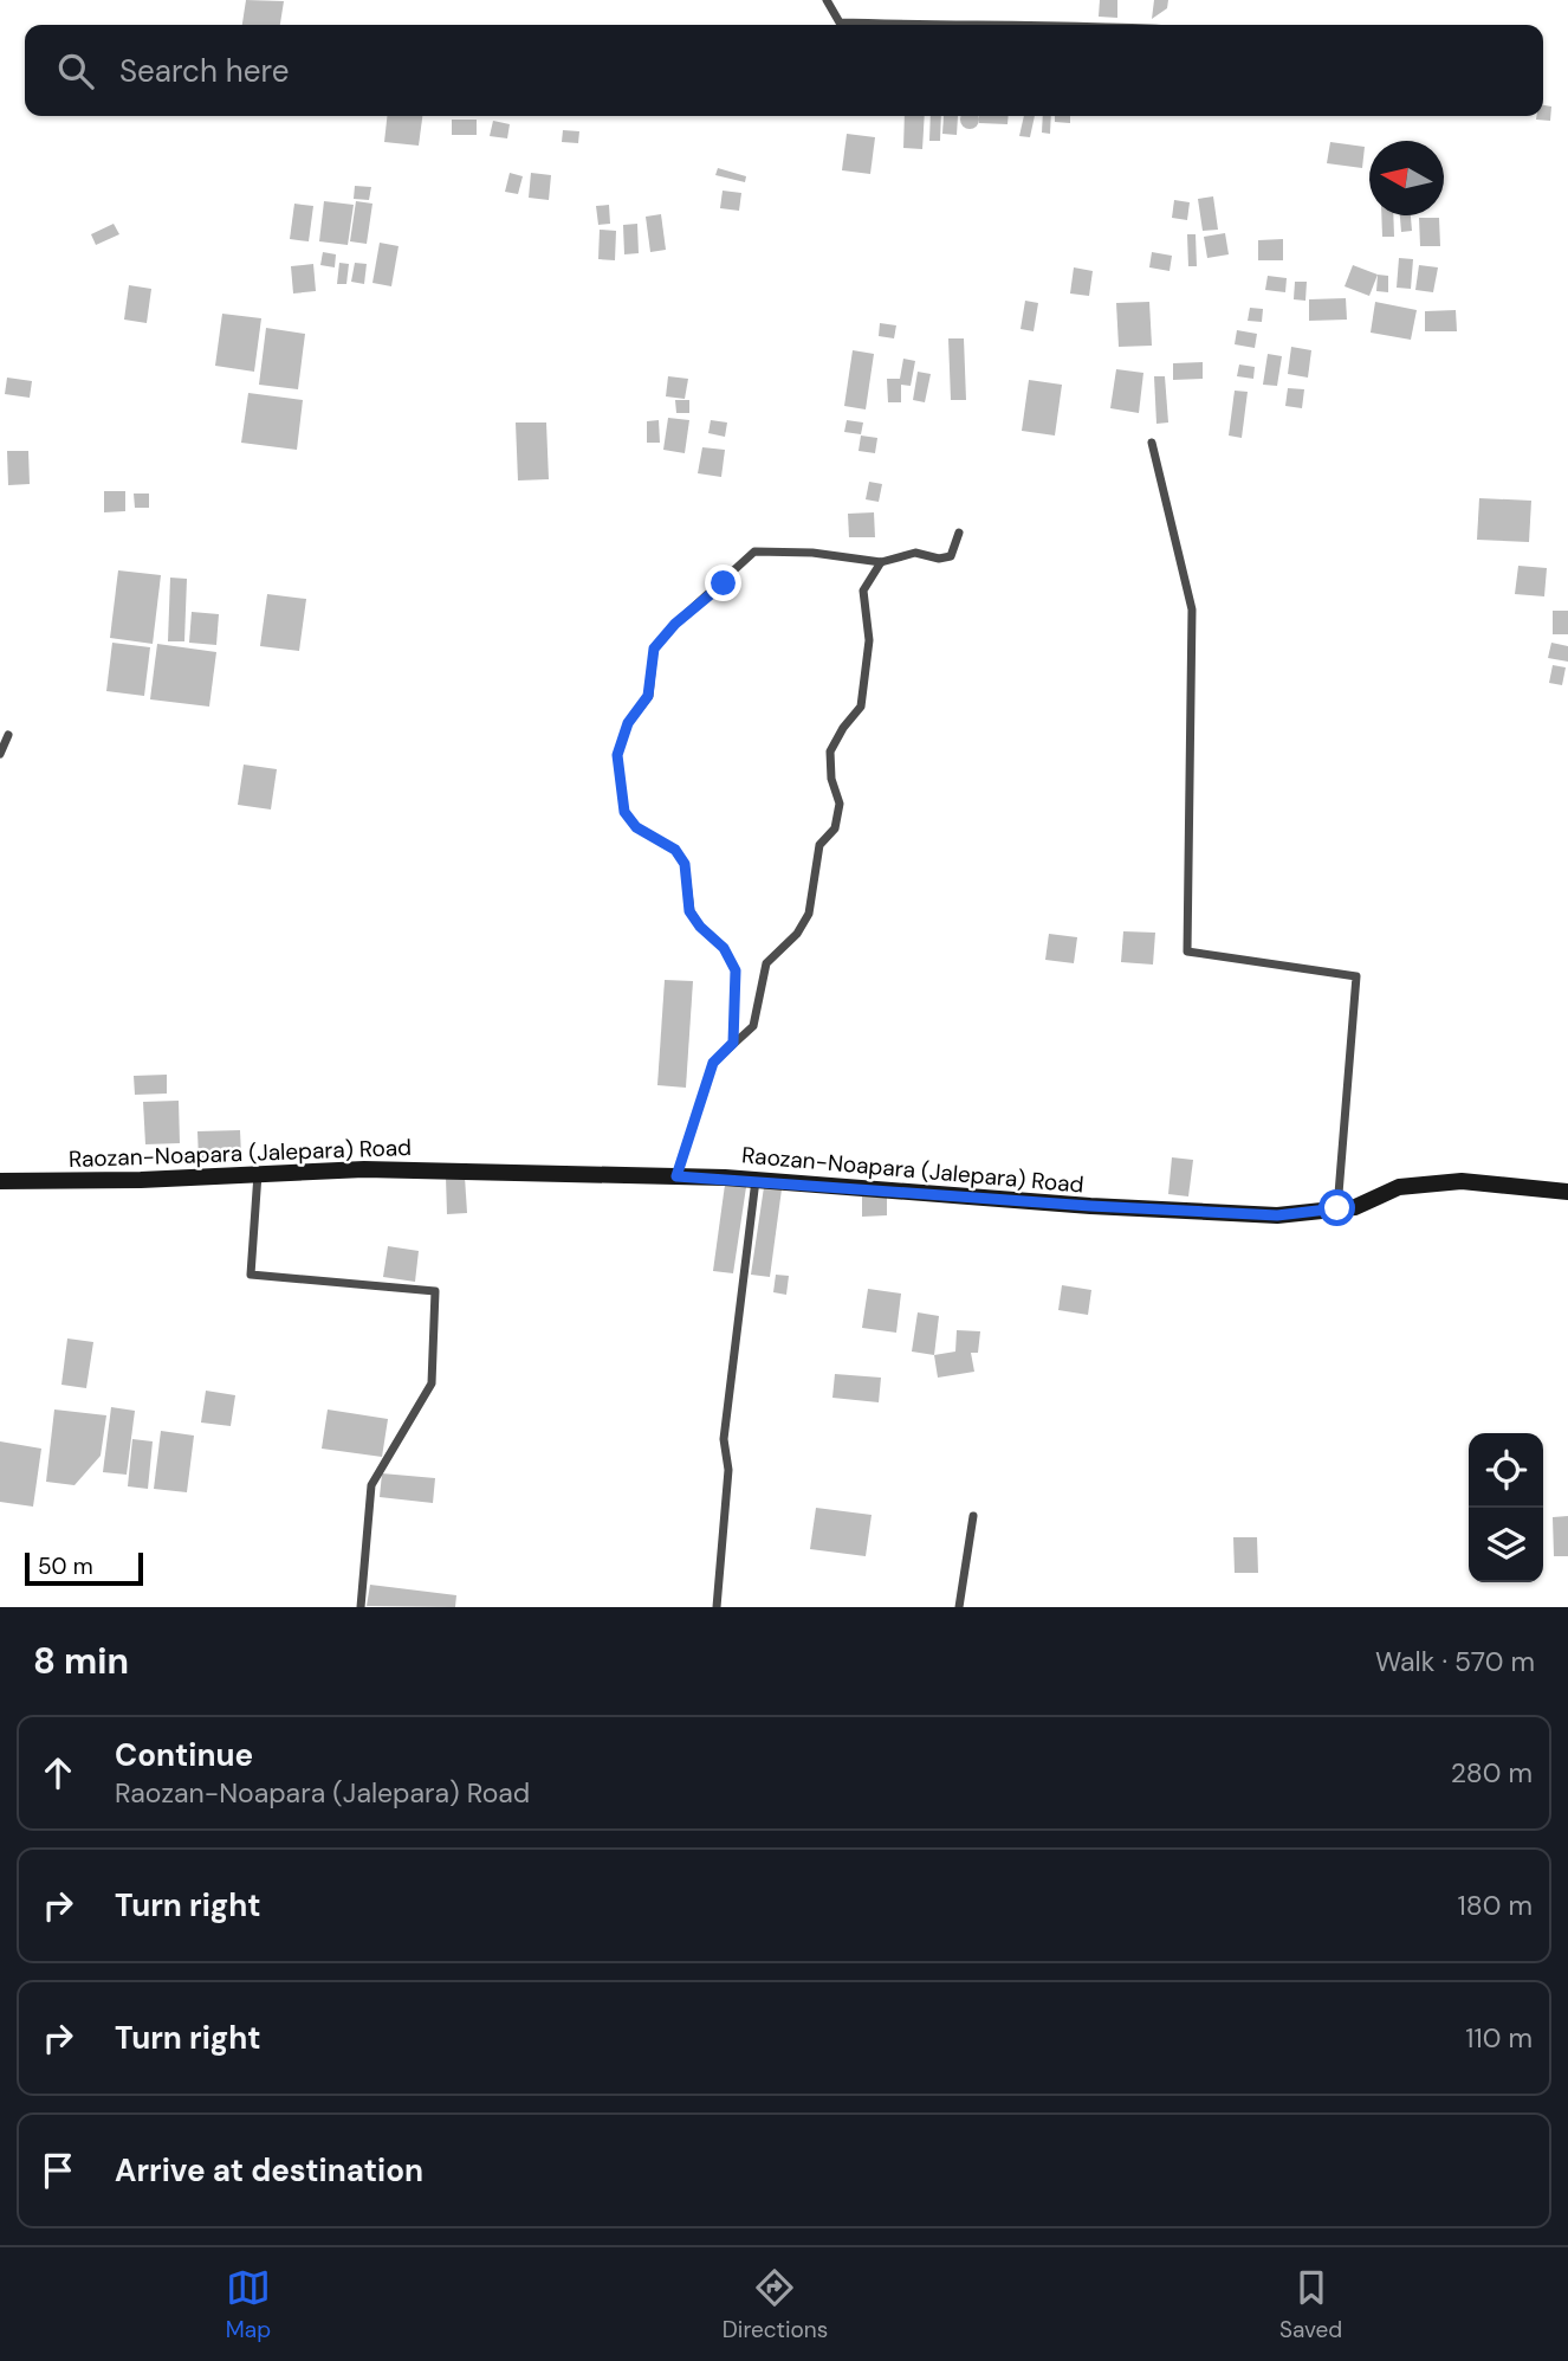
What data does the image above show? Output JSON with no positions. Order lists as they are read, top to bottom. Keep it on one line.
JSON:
{"streets":{"main road":["Raozan-Noapara (Jalepara) Road"]},"scale_bar":"50 m","north":"left","page":{"search":"Search here","scale":"50 m","heading":["8 min","Walk · 570 m"],"list":[["Continue","Raozan-Noapara (Jalepara) Road","280 m"],["Turn right","180 m"],["Turn right","110 m"],"Arrive at destination"],"nav":["Map","Directions","Saved"]}}
